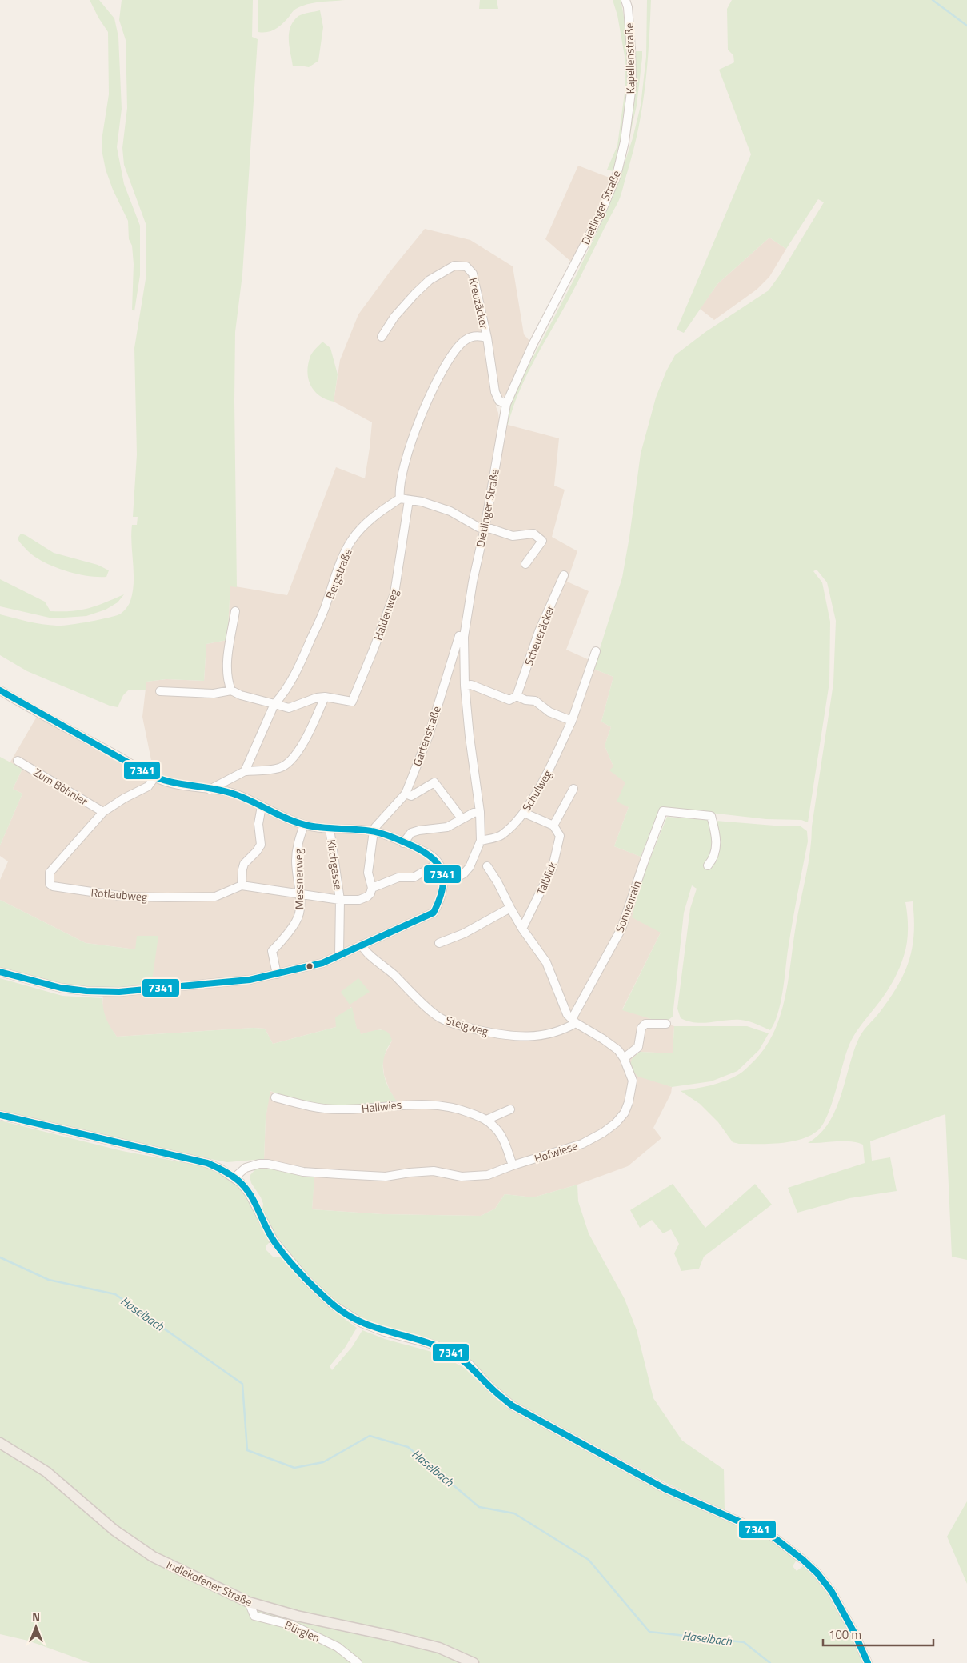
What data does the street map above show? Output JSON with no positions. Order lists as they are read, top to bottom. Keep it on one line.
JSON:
{"streets":{"main road":["Indlekofener Straße"],"street":["Kapellenstraße","Dietlinger Straße","Kreuzäcker","Bergstraße","Haldenweg","Scheueräcker","Gartenstraße","Zum Böhnler","Schulweg","Kirchgasse","Talblick","Messnerweg","Rotlaubweg","Sonnenrain","Steigweg","Hallwies","Hofwiese","Bürglen"]},"crossings":[["Kapellenstraße","Dietlinger Straße"],["Dietlinger Straße","Kreuzäcker"],["Dietlinger Straße","Gartenstraße"],["Dietlinger Straße","Schulweg"],["Zum Böhnler","Rotlaubweg"],["Talblick","Hofwiese"],["Sonnenrain","Steigweg"],["Sonnenrain","Hofwiese"],["Steigweg","Hofwiese"],["Hallwies","Hofwiese"],["Indlekofener Straße","Bürglen"]],"water":["Haselbach"],"lines":["transit line 7341"],"scale_bar":"100 m","north":"top"}
